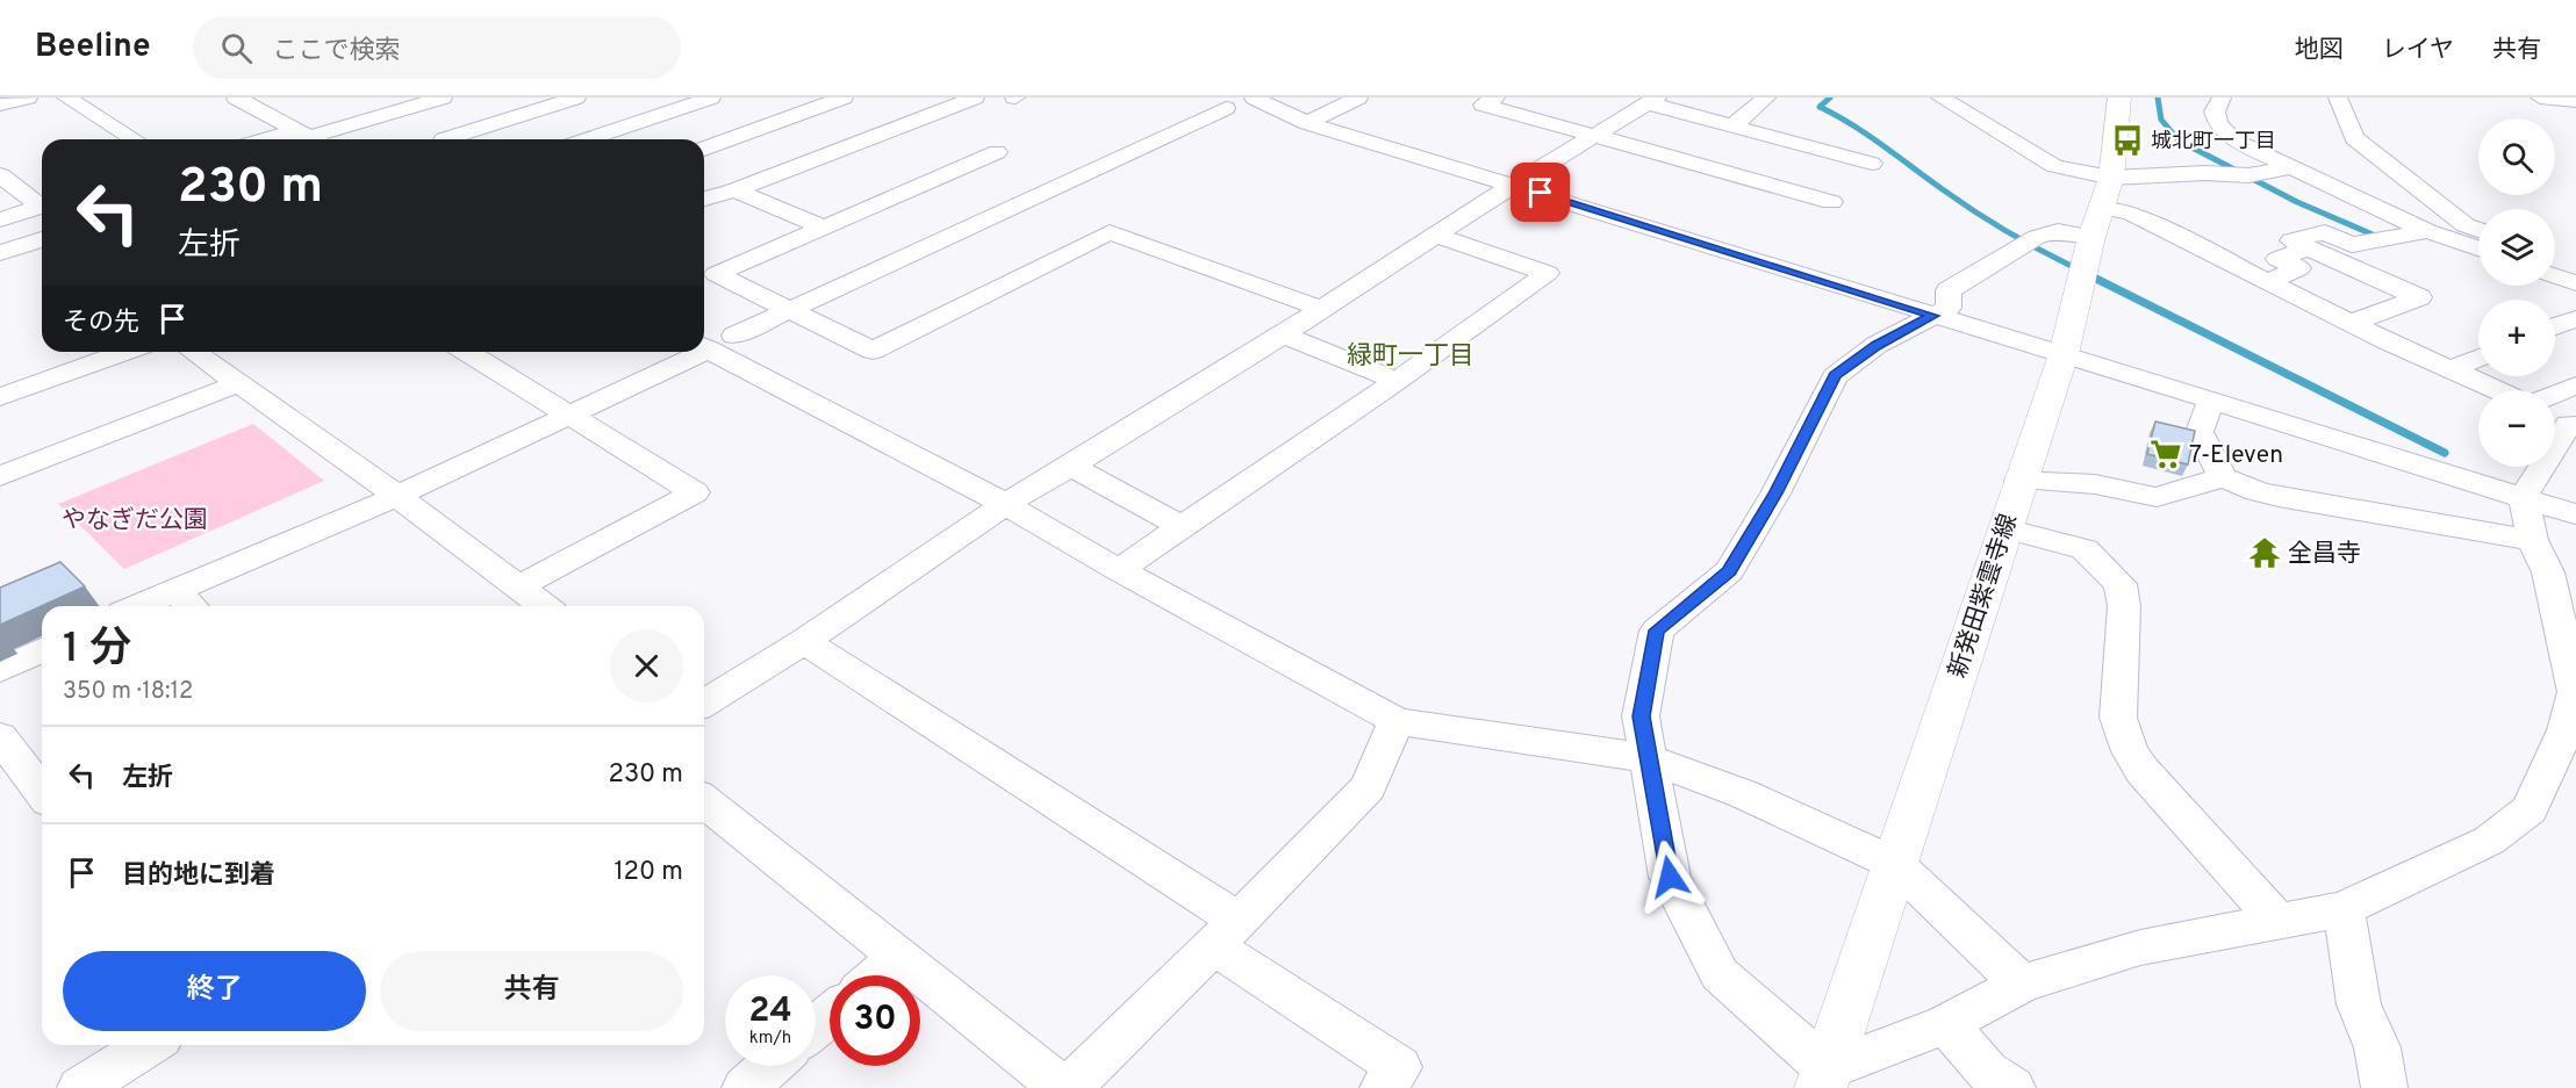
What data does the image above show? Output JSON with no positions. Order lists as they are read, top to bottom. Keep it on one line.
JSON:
{"streets":{"main road":["新発田紫雲寺線"]},"districts":["緑町一丁目"],"parks":["やなぎだ公園"],"places":{"bus stop":["城北町一丁目"],"supermarket":["7-Eleven"],"temple":["全昌寺"]},"page":{"header":"Beeline","search":"ここで検索","nav":["地図","レイヤ","共有"],"map_buttons":["+","−"],"turn":["230 m","左折"],"then":"その先","heading":["1 分","350 m · 18:12"],"list":[{"name":"左折","value":"230 m"},{"name":"目的地に到着","value":"120 m"}],"buttons":["終了","共有"],"speed":"24 km/h","limit":"30"}}
